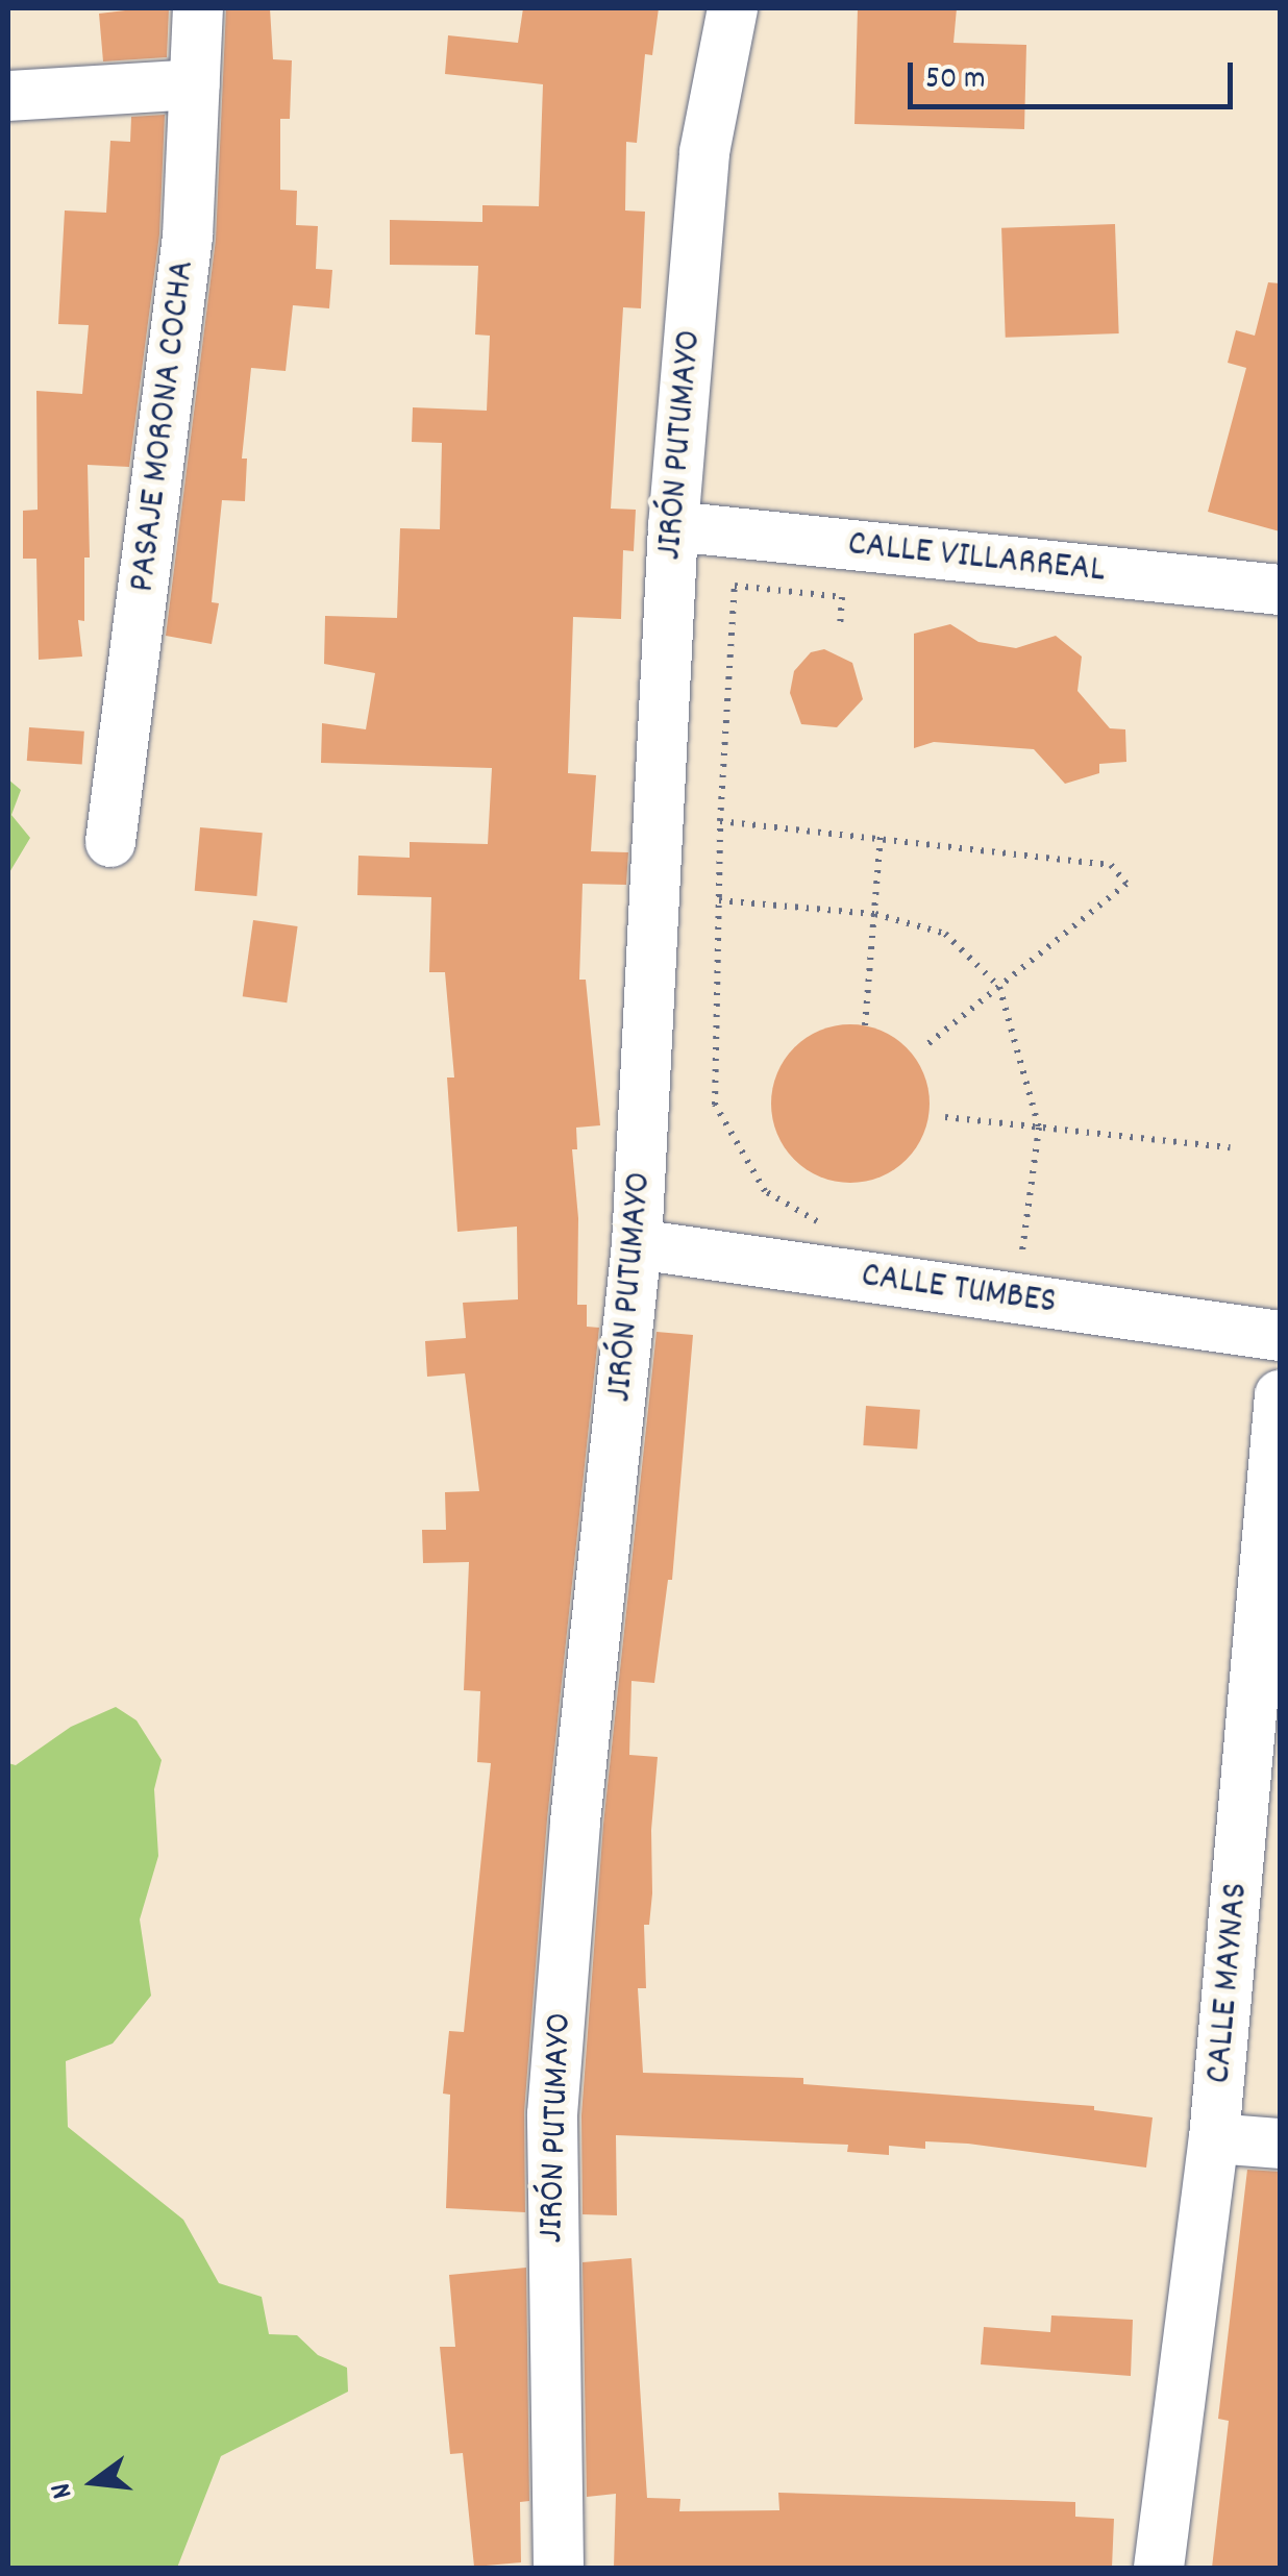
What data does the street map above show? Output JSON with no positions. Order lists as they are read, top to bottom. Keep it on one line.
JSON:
{"streets":{"street":["PASAJE MORONA COCHA","JIRÓN PUTUMAYO","CALLE VILLARREAL","CALLE TUMBES","CALLE MAYNAS"]},"crossings":[["JIRÓN PUTUMAYO","CALLE VILLARREAL"],["JIRÓN PUTUMAYO","CALLE TUMBES"]],"scale_bar":"50 m","north":"left"}
